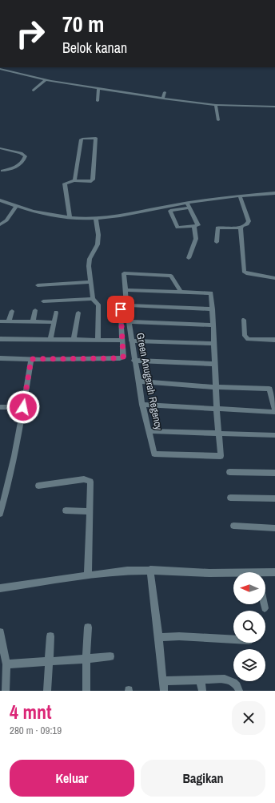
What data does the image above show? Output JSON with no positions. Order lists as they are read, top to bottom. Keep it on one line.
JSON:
{"streets":{"street":["Green Anugerah Regency"]},"north":"left","page":{"turn":["70 m","Belok kanan"],"heading":["4 mnt","280 m · 09:19"],"buttons":["Keluar","Bagikan"]}}
